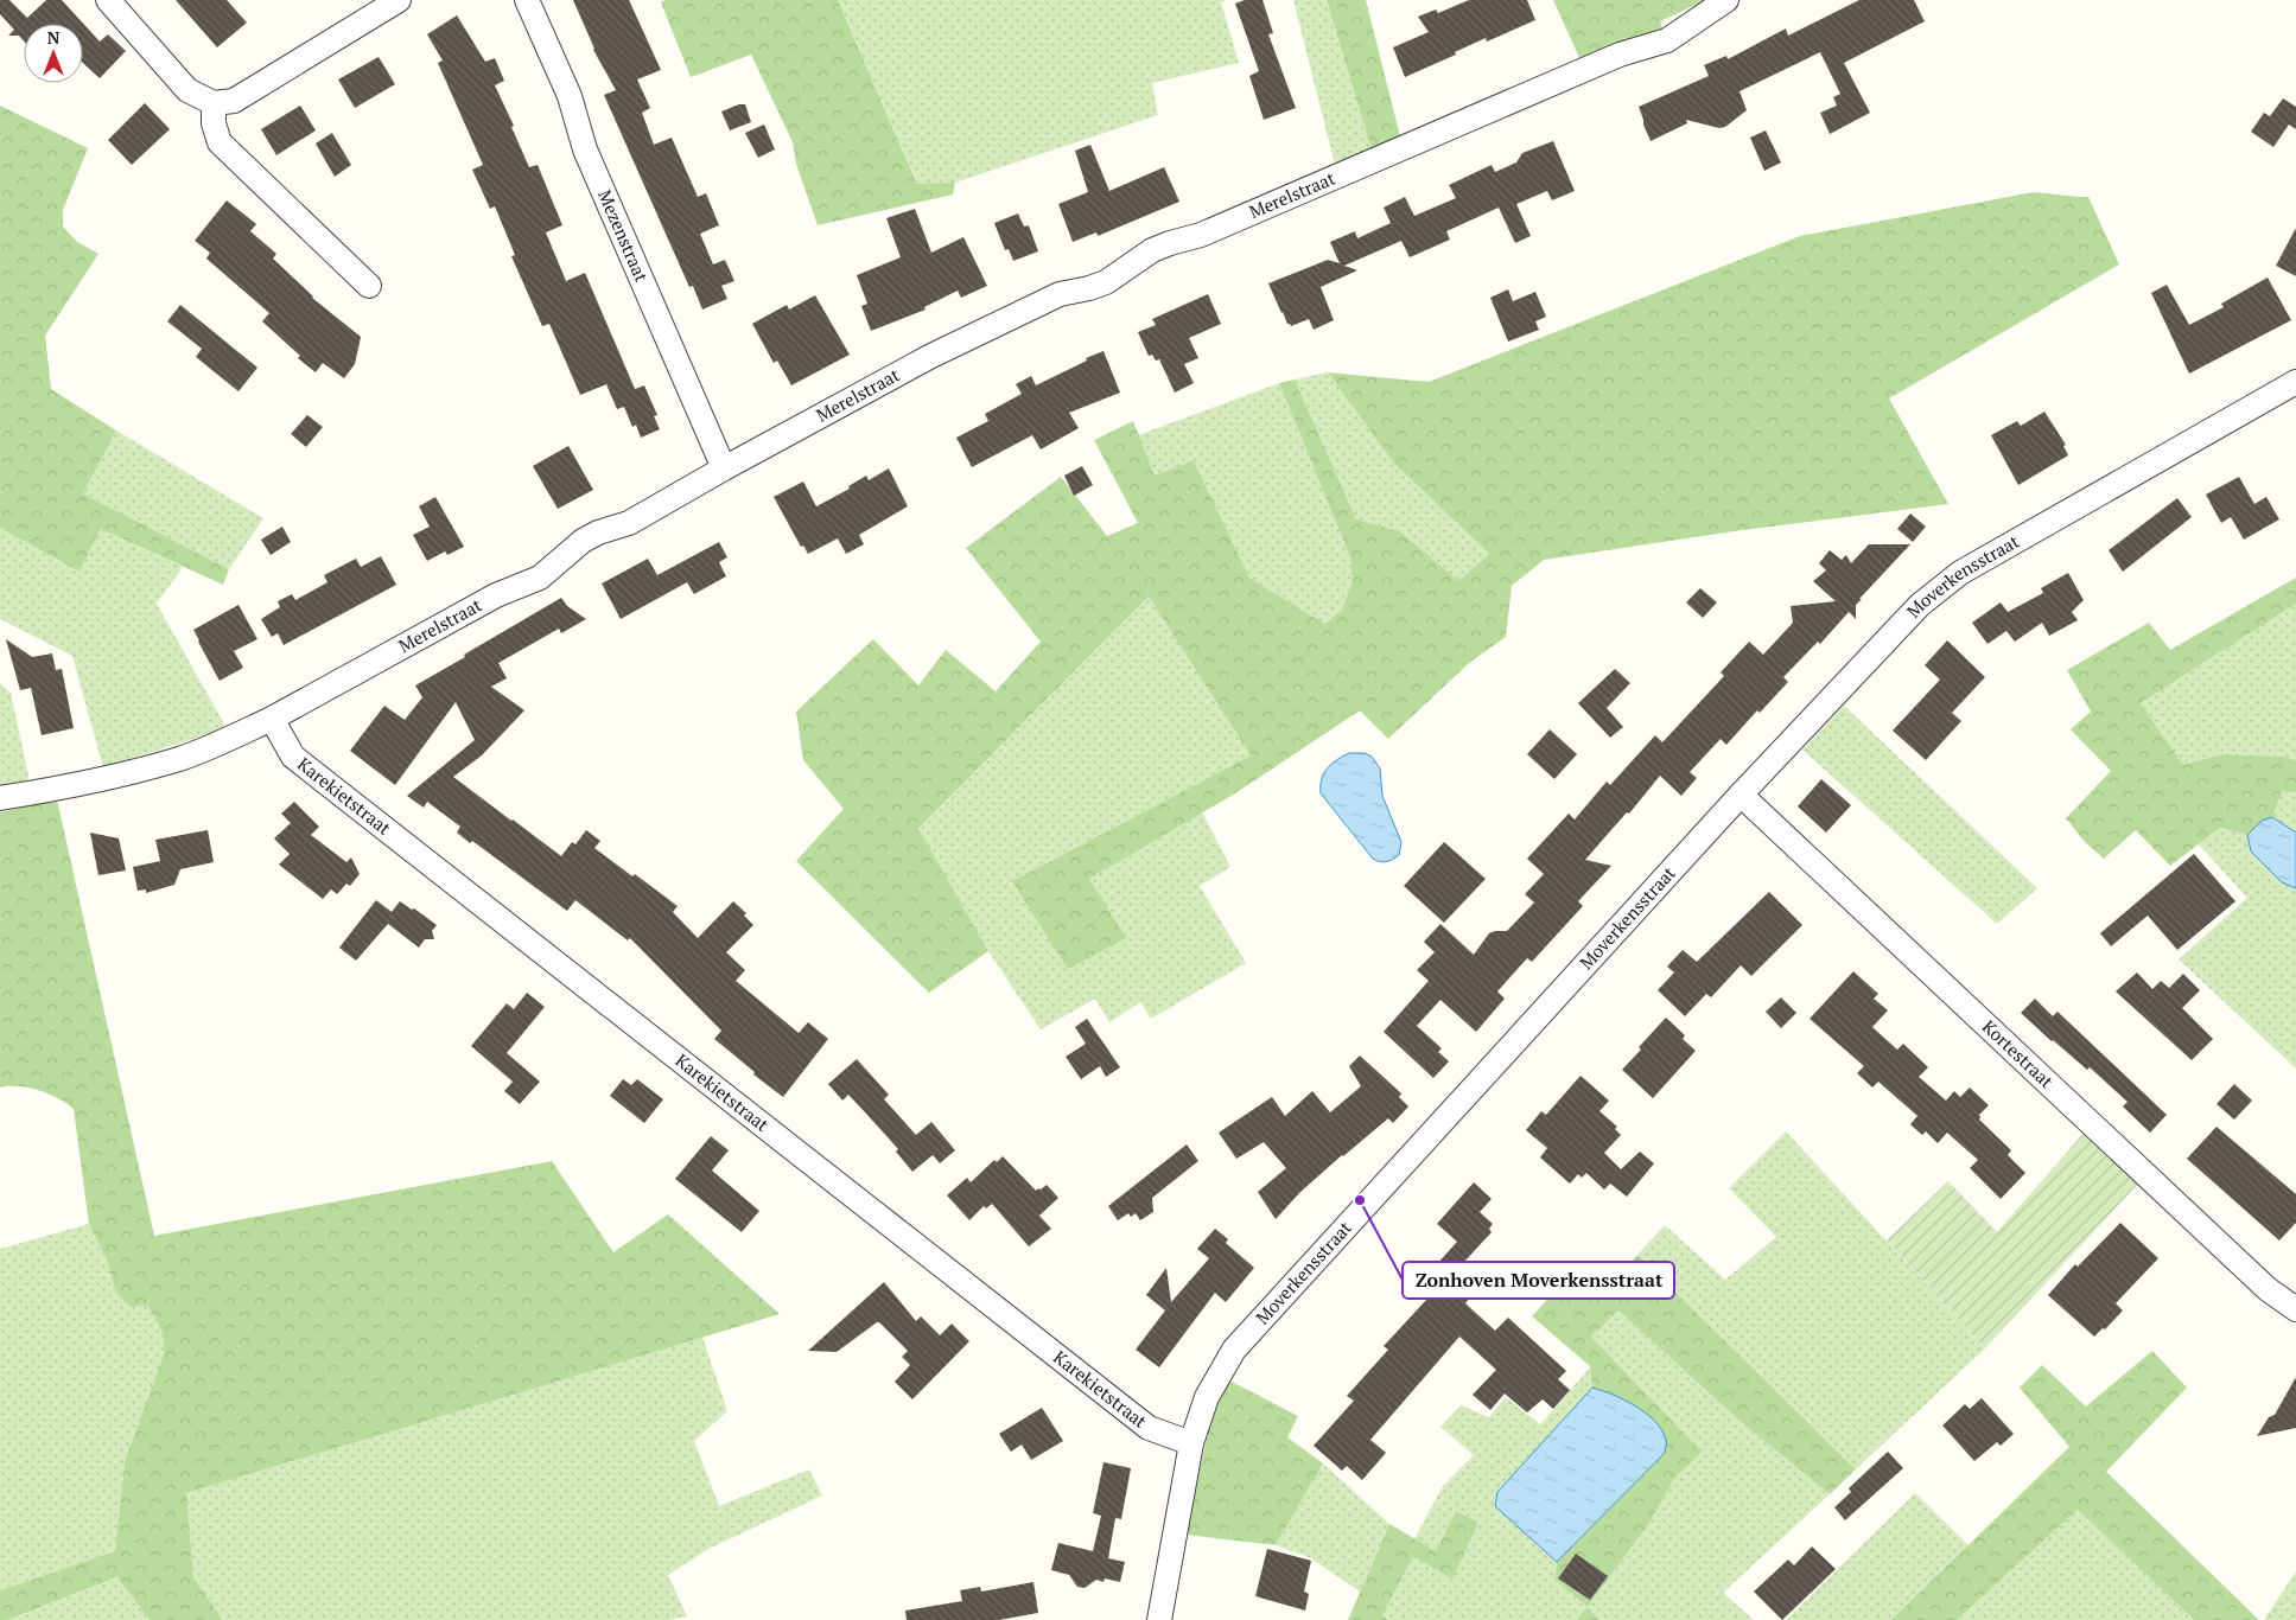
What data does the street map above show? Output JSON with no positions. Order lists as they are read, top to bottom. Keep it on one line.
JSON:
{"streets":{"street":["Merelstraat","Mezenstraat","Moverkensstraat","Karekietstraat","Kortestraat"]},"crossings":[["Merelstraat","Mezenstraat"],["Merelstraat","Karekietstraat"],["Moverkensstraat","Karekietstraat"],["Moverkensstraat","Kortestraat"]],"places":["Zonhoven Moverkensstraat"],"north":"top"}
